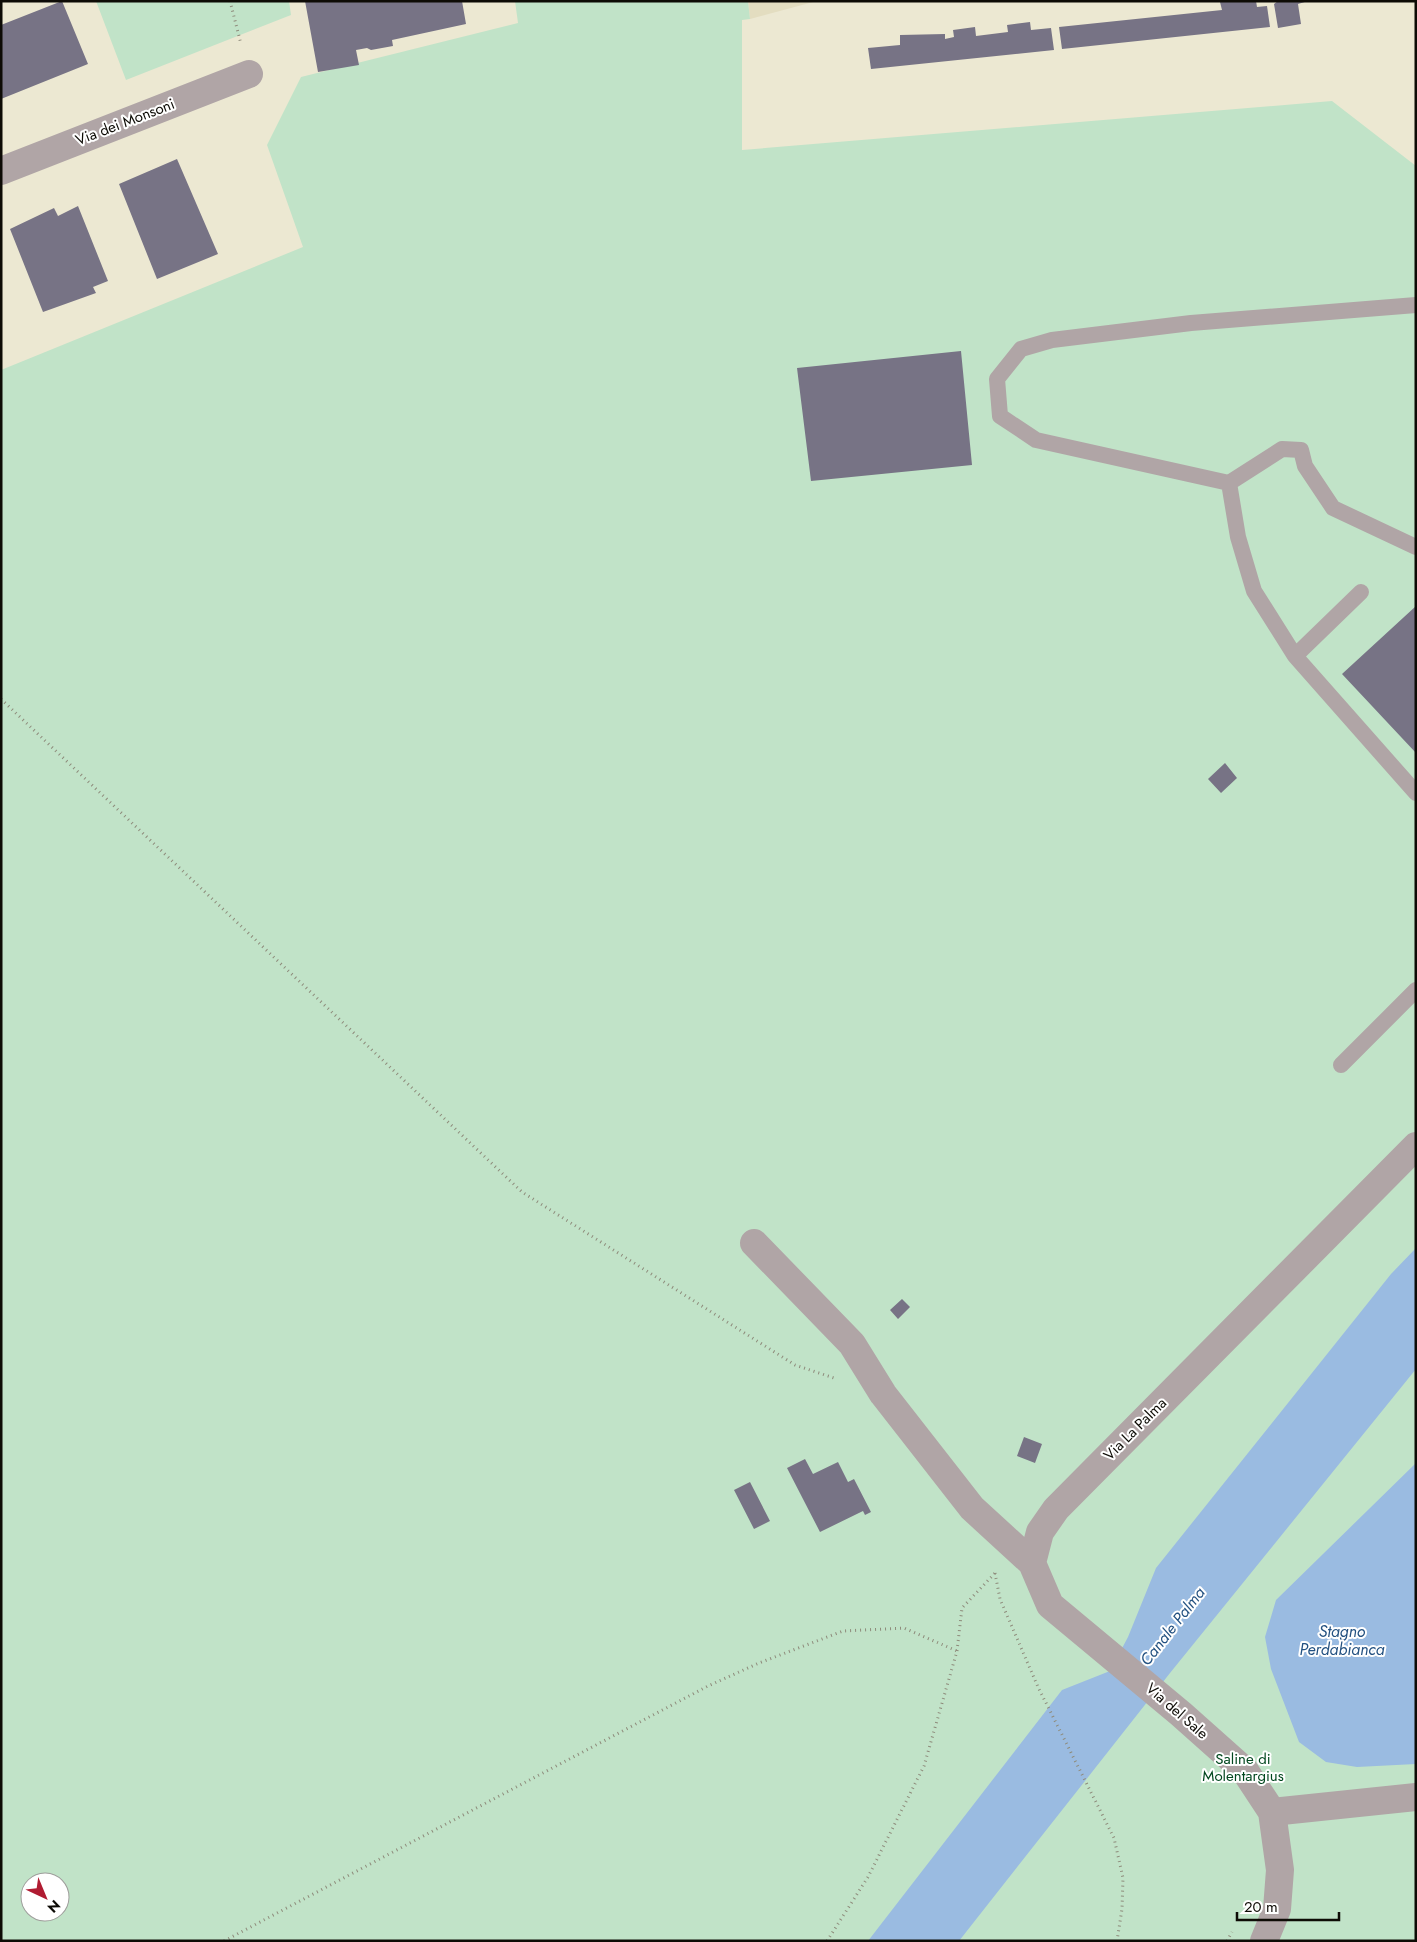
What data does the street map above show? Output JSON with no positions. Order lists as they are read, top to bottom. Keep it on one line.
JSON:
{"streets":{"street":["Via dei Monsoni","Via La Palma","Via del Sale"]},"crossings":[["Via La Palma","Via del Sale"]],"water":["Canale Palma","Stagno Perdabianca"],"parks":["Saline di Molentargius"],"scale_bar":"20 m","north":"bottom right"}
